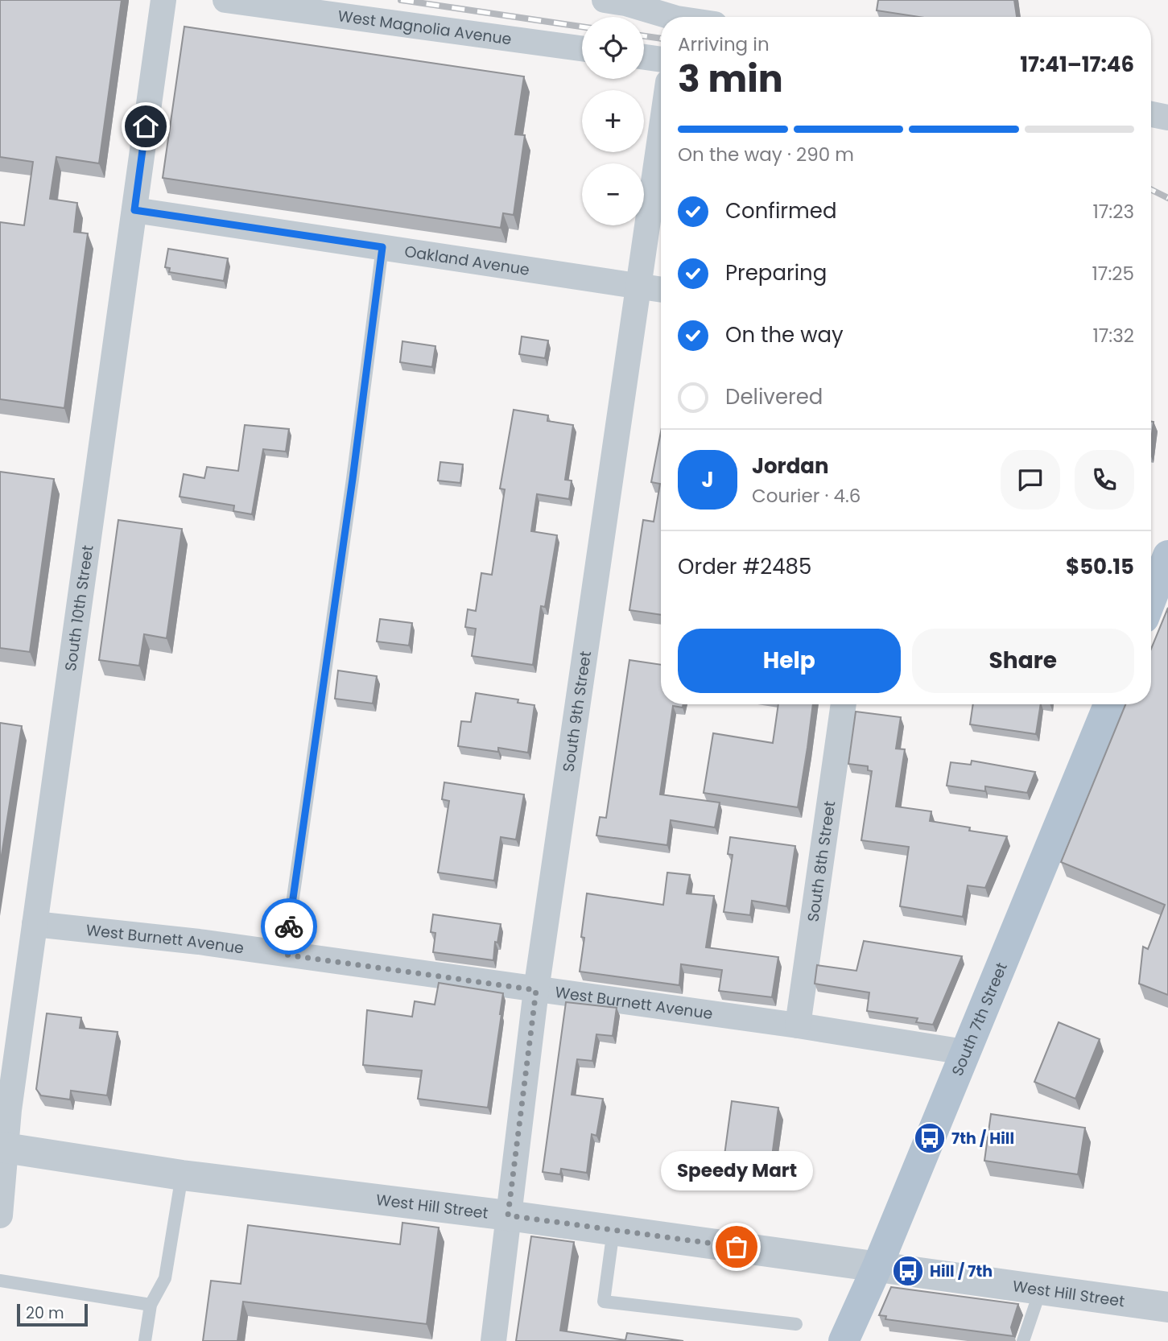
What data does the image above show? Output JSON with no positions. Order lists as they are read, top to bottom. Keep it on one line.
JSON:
{"streets":{"main road":["South 7th Street"],"street":["West Magnolia Avenue","Oakland Avenue","South 10th Street","South 9th Street","South 8th Street","West Burnett Avenue","West Hill Street"]},"crossings":[["Oakland Avenue","South 10th Street"],["Oakland Avenue","South 9th Street"],["South 10th Street","West Burnett Avenue"],["South 10th Street","West Hill Street"],["South 9th Street","West Burnett Avenue"],["South 9th Street","West Hill Street"],["South 8th Street","West Burnett Avenue"],["West Burnett Avenue","South 7th Street"],["South 7th Street","West Hill Street"]],"places":{"bus stop":["7th / Hill","Hill / 7th"],"other":["Speedy Mart"]},"scale_bar":"20 m","page":{"map_buttons":["+","−"],"heading":["3 min","Arriving in","17:41–17:46"],"panel":["Jordan","Courier · 4.6","Order #2485","$50.15"],"bar":"On the way · 290 m","list":[["Confirmed","17:23"],["Preparing","17:25"],["On the way","17:32"],"Delivered"],"round":"J","buttons":["Help","Share"],"bubble":"Speedy Mart","scale":"20 m"}}
